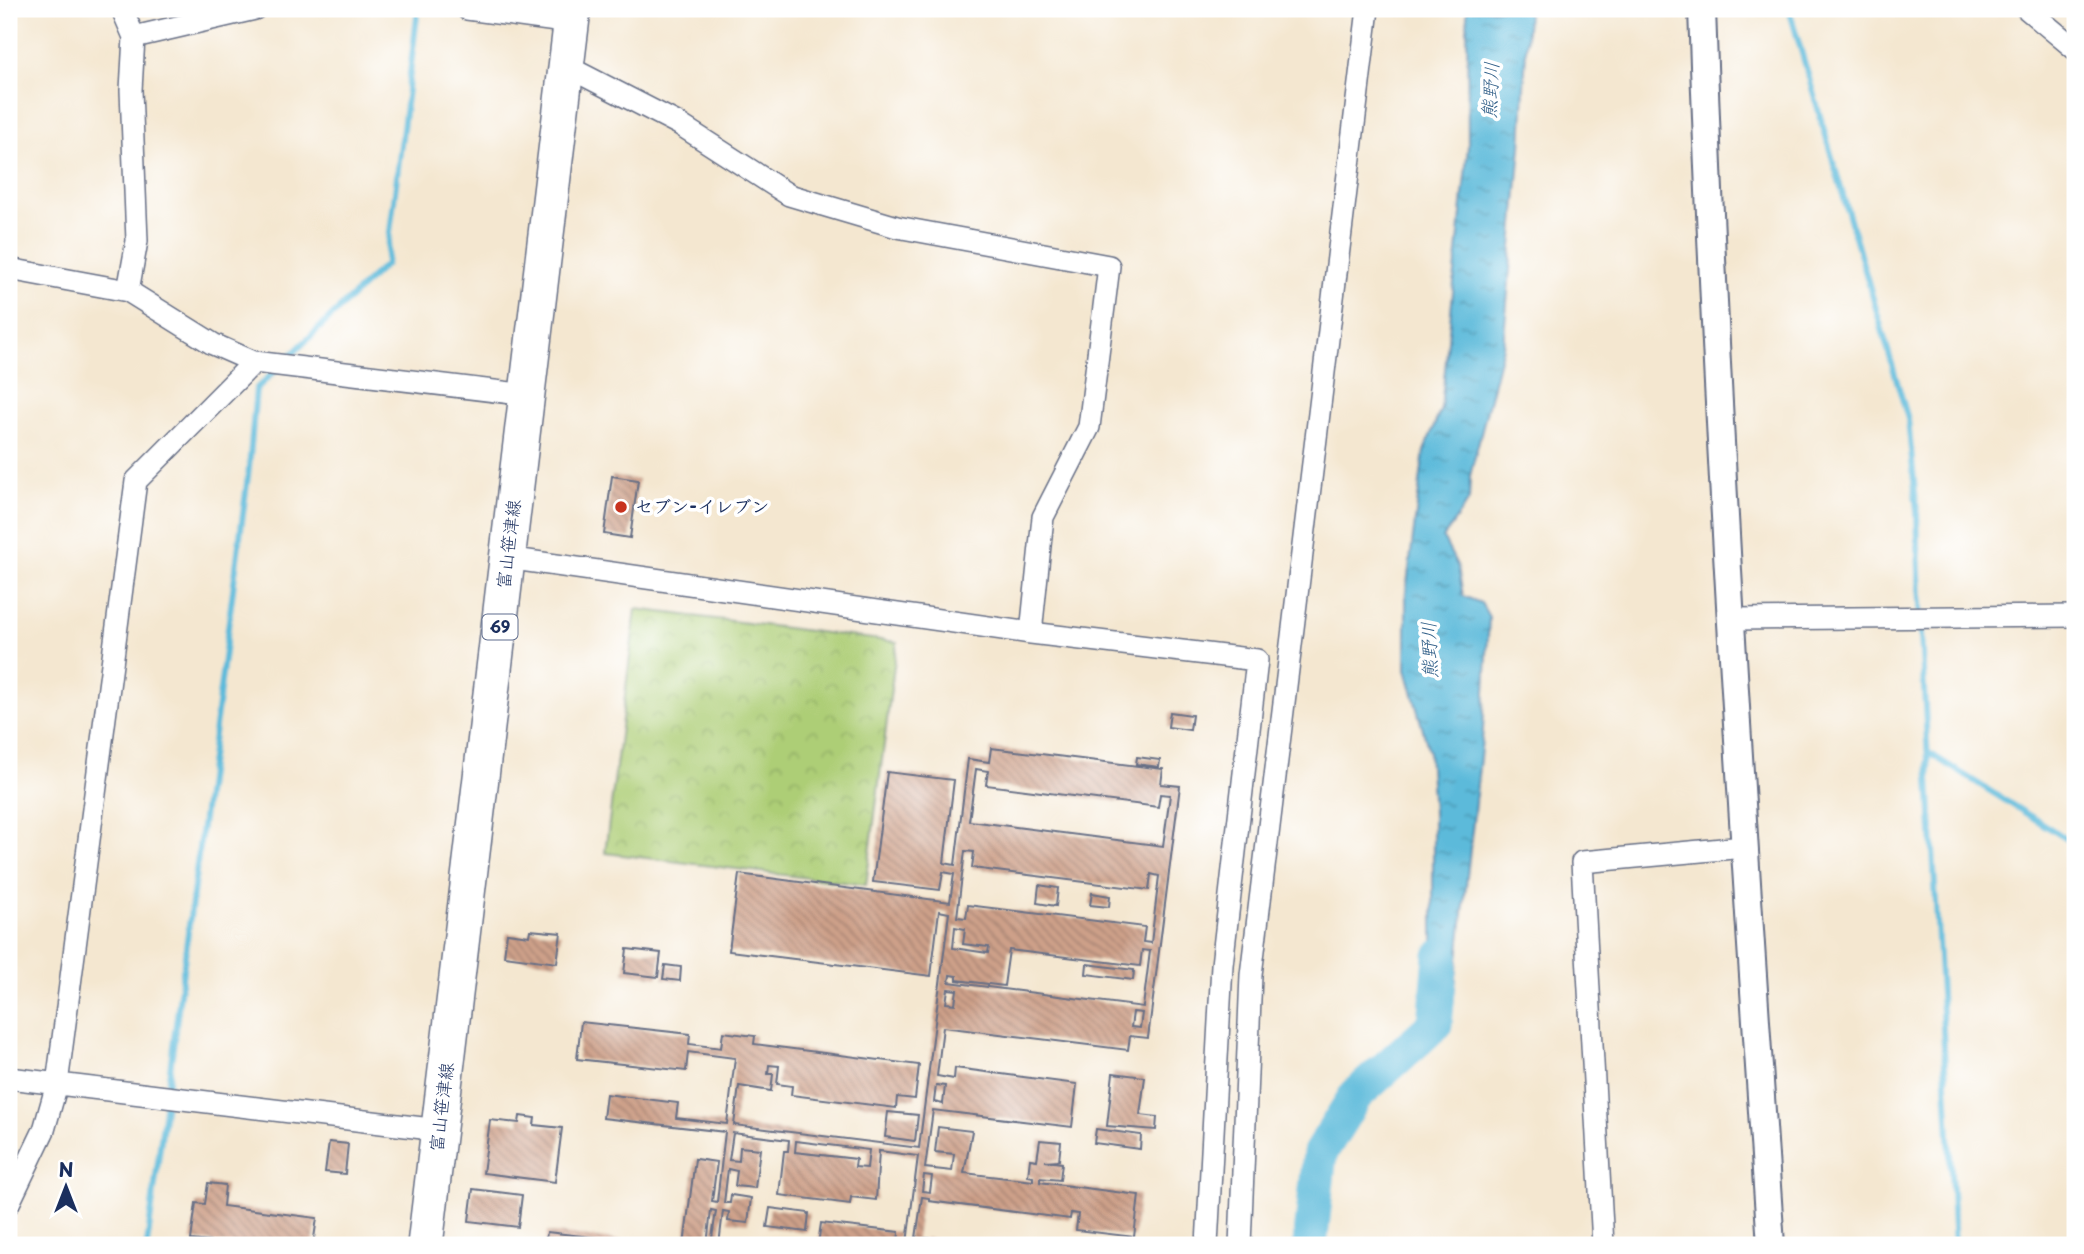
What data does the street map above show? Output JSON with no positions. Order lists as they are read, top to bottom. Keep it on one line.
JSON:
{"streets":{"main road":["富山笹津線","69"]},"water":["熊野川"],"places":["セブン-イレブン"],"north":"top"}
